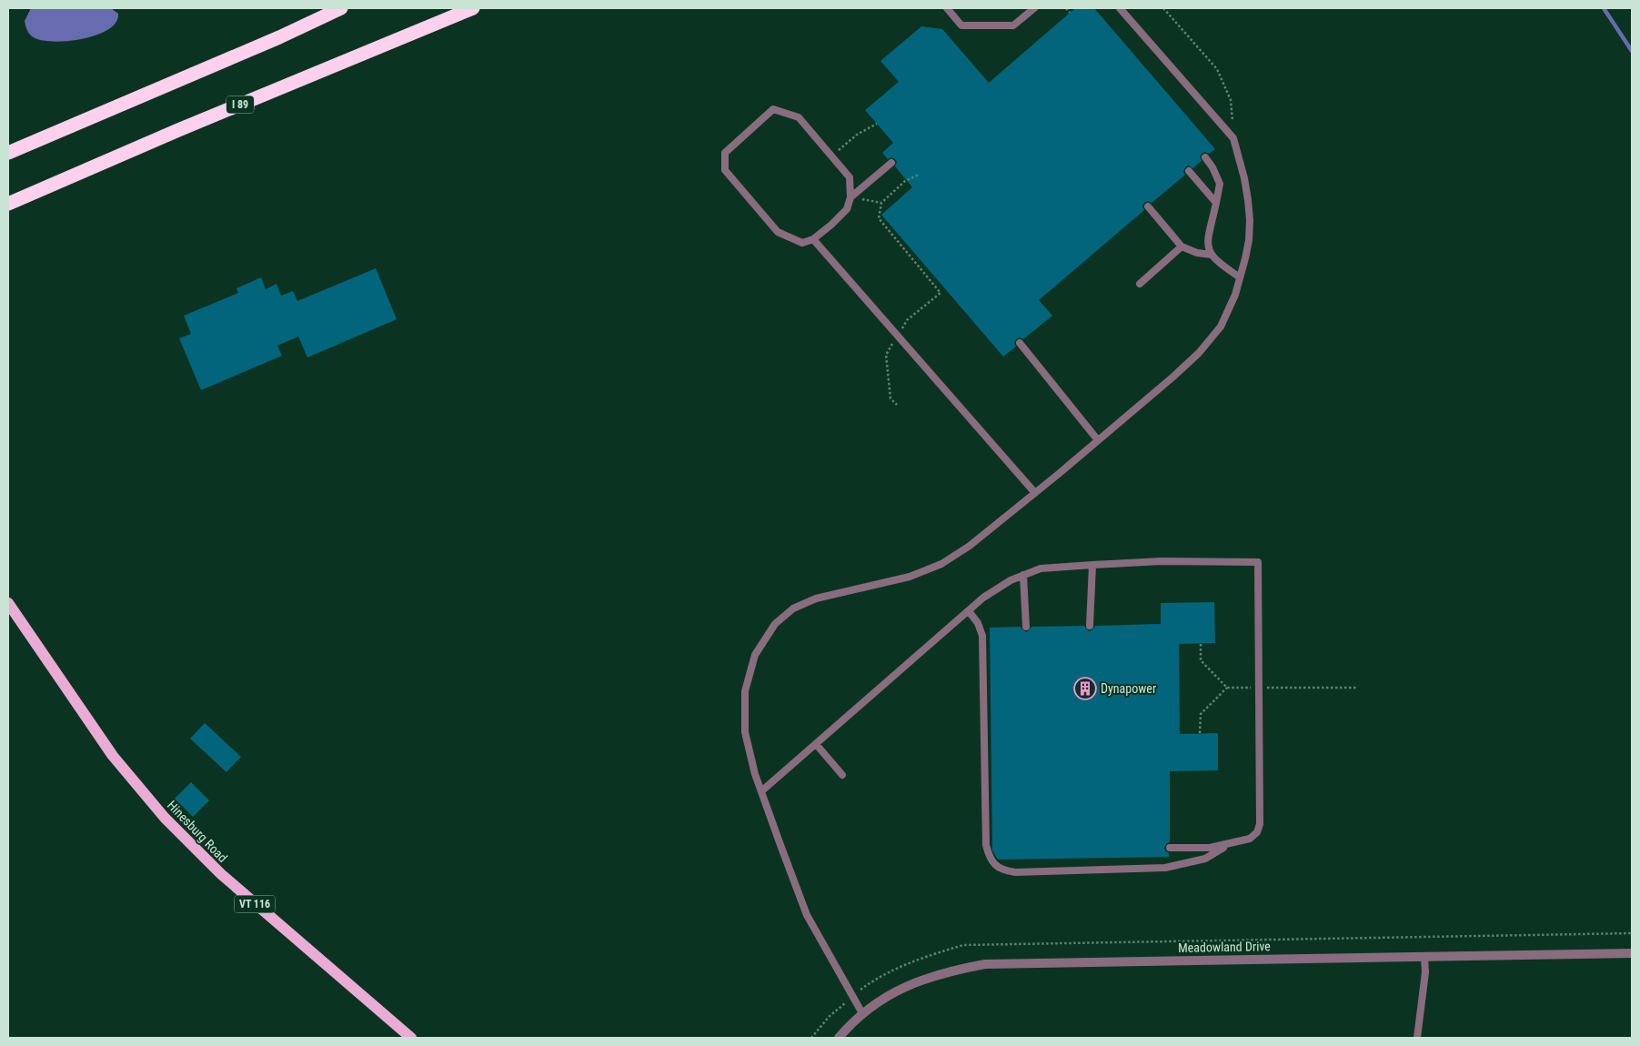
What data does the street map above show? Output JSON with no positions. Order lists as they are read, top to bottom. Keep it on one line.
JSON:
{"streets":{"highway":["I 89"],"main road":["Hinesburg Road","VT 116"],"street":["Meadowland Drive"]},"places":{"building":["Dynapower"]}}
